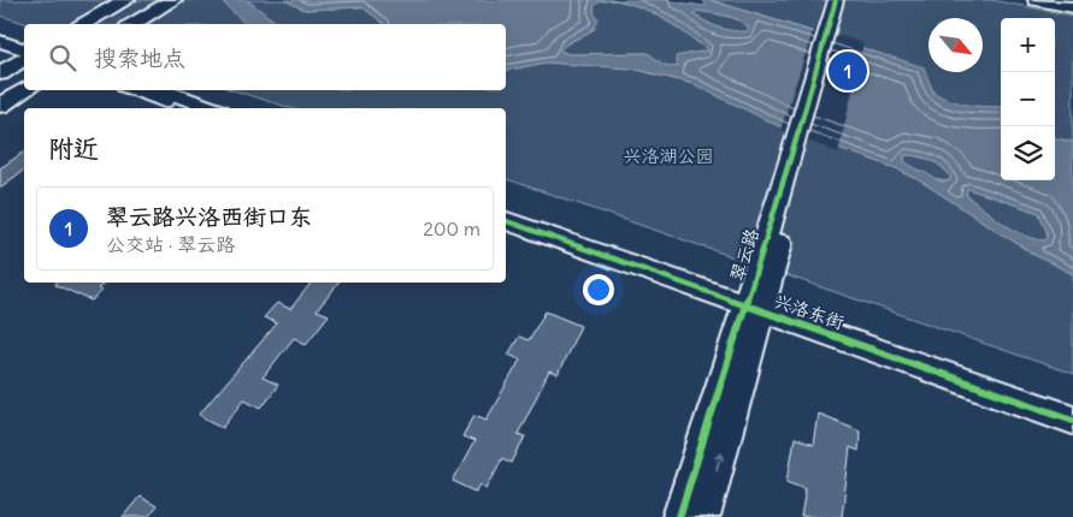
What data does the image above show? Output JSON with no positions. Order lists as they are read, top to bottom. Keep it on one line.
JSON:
{"streets":{"street":["翠云路","兴洛东街"]},"crossings":[["翠云路","兴洛东街"]],"parks":["兴洛湖公园"],"north":"bottom right","page":{"map_buttons":["+","−"],"search":"搜索地点","pins":"1","heading":"附近","list":[{"mark":"1","name":"翠云路兴洛西街口东","note":"公交站 · 翠云路","value":"200 m"}]}}
